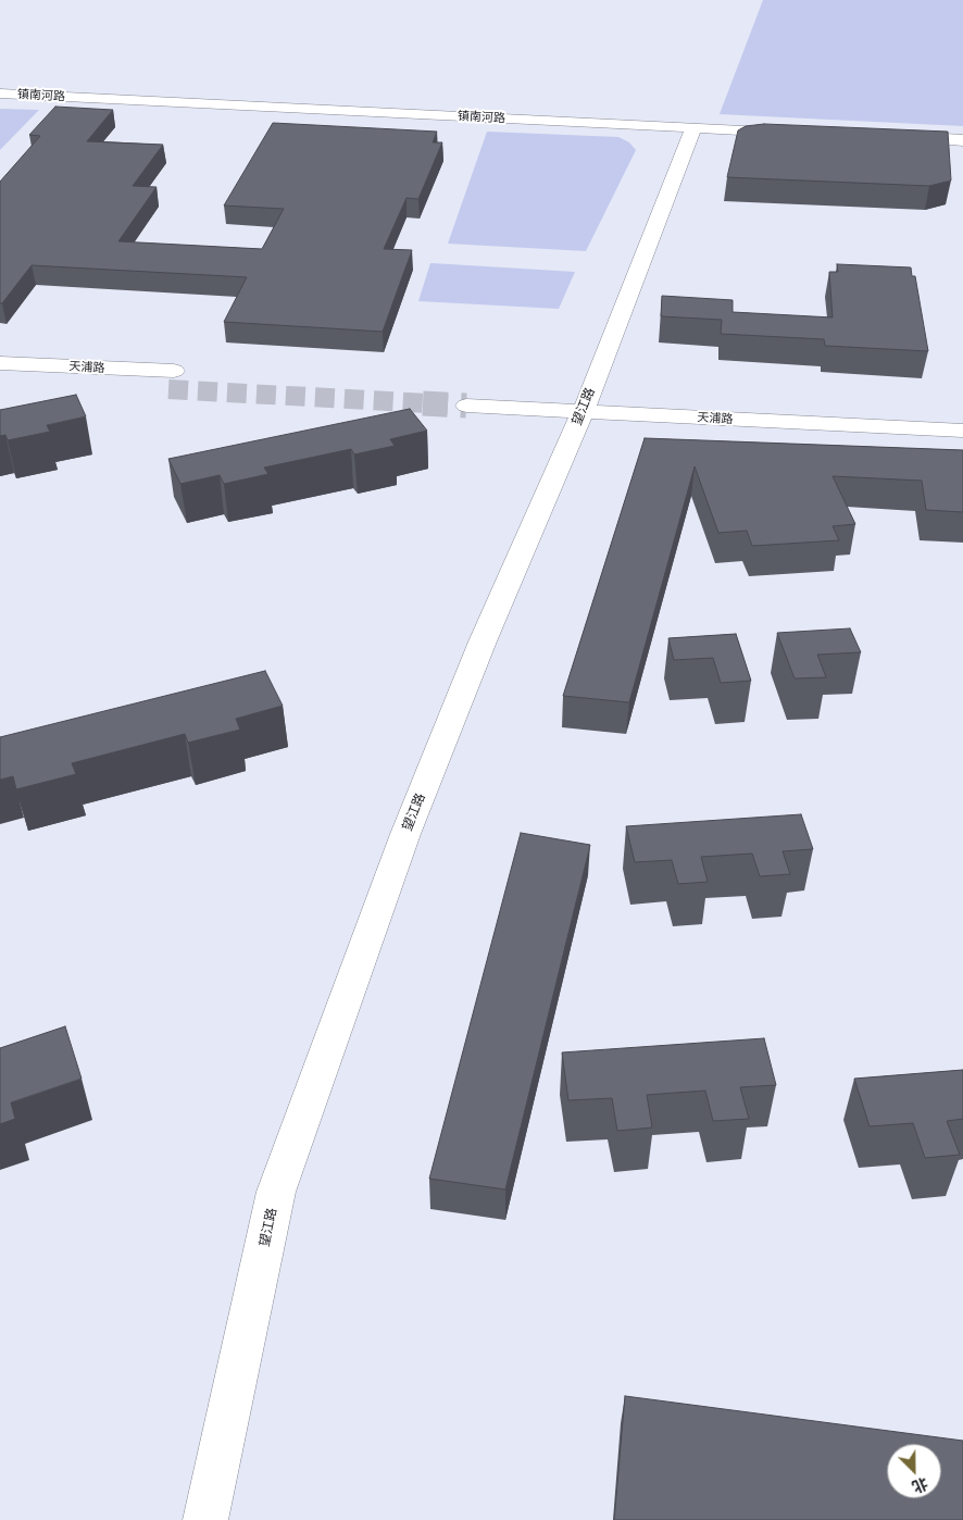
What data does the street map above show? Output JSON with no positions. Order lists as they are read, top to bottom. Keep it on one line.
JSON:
{"streets":{"street":["镇南河路","天浦路","望江路"]},"crossings":[["镇南河路","望江路"],["天浦路","望江路"]],"north":"bottom right"}
